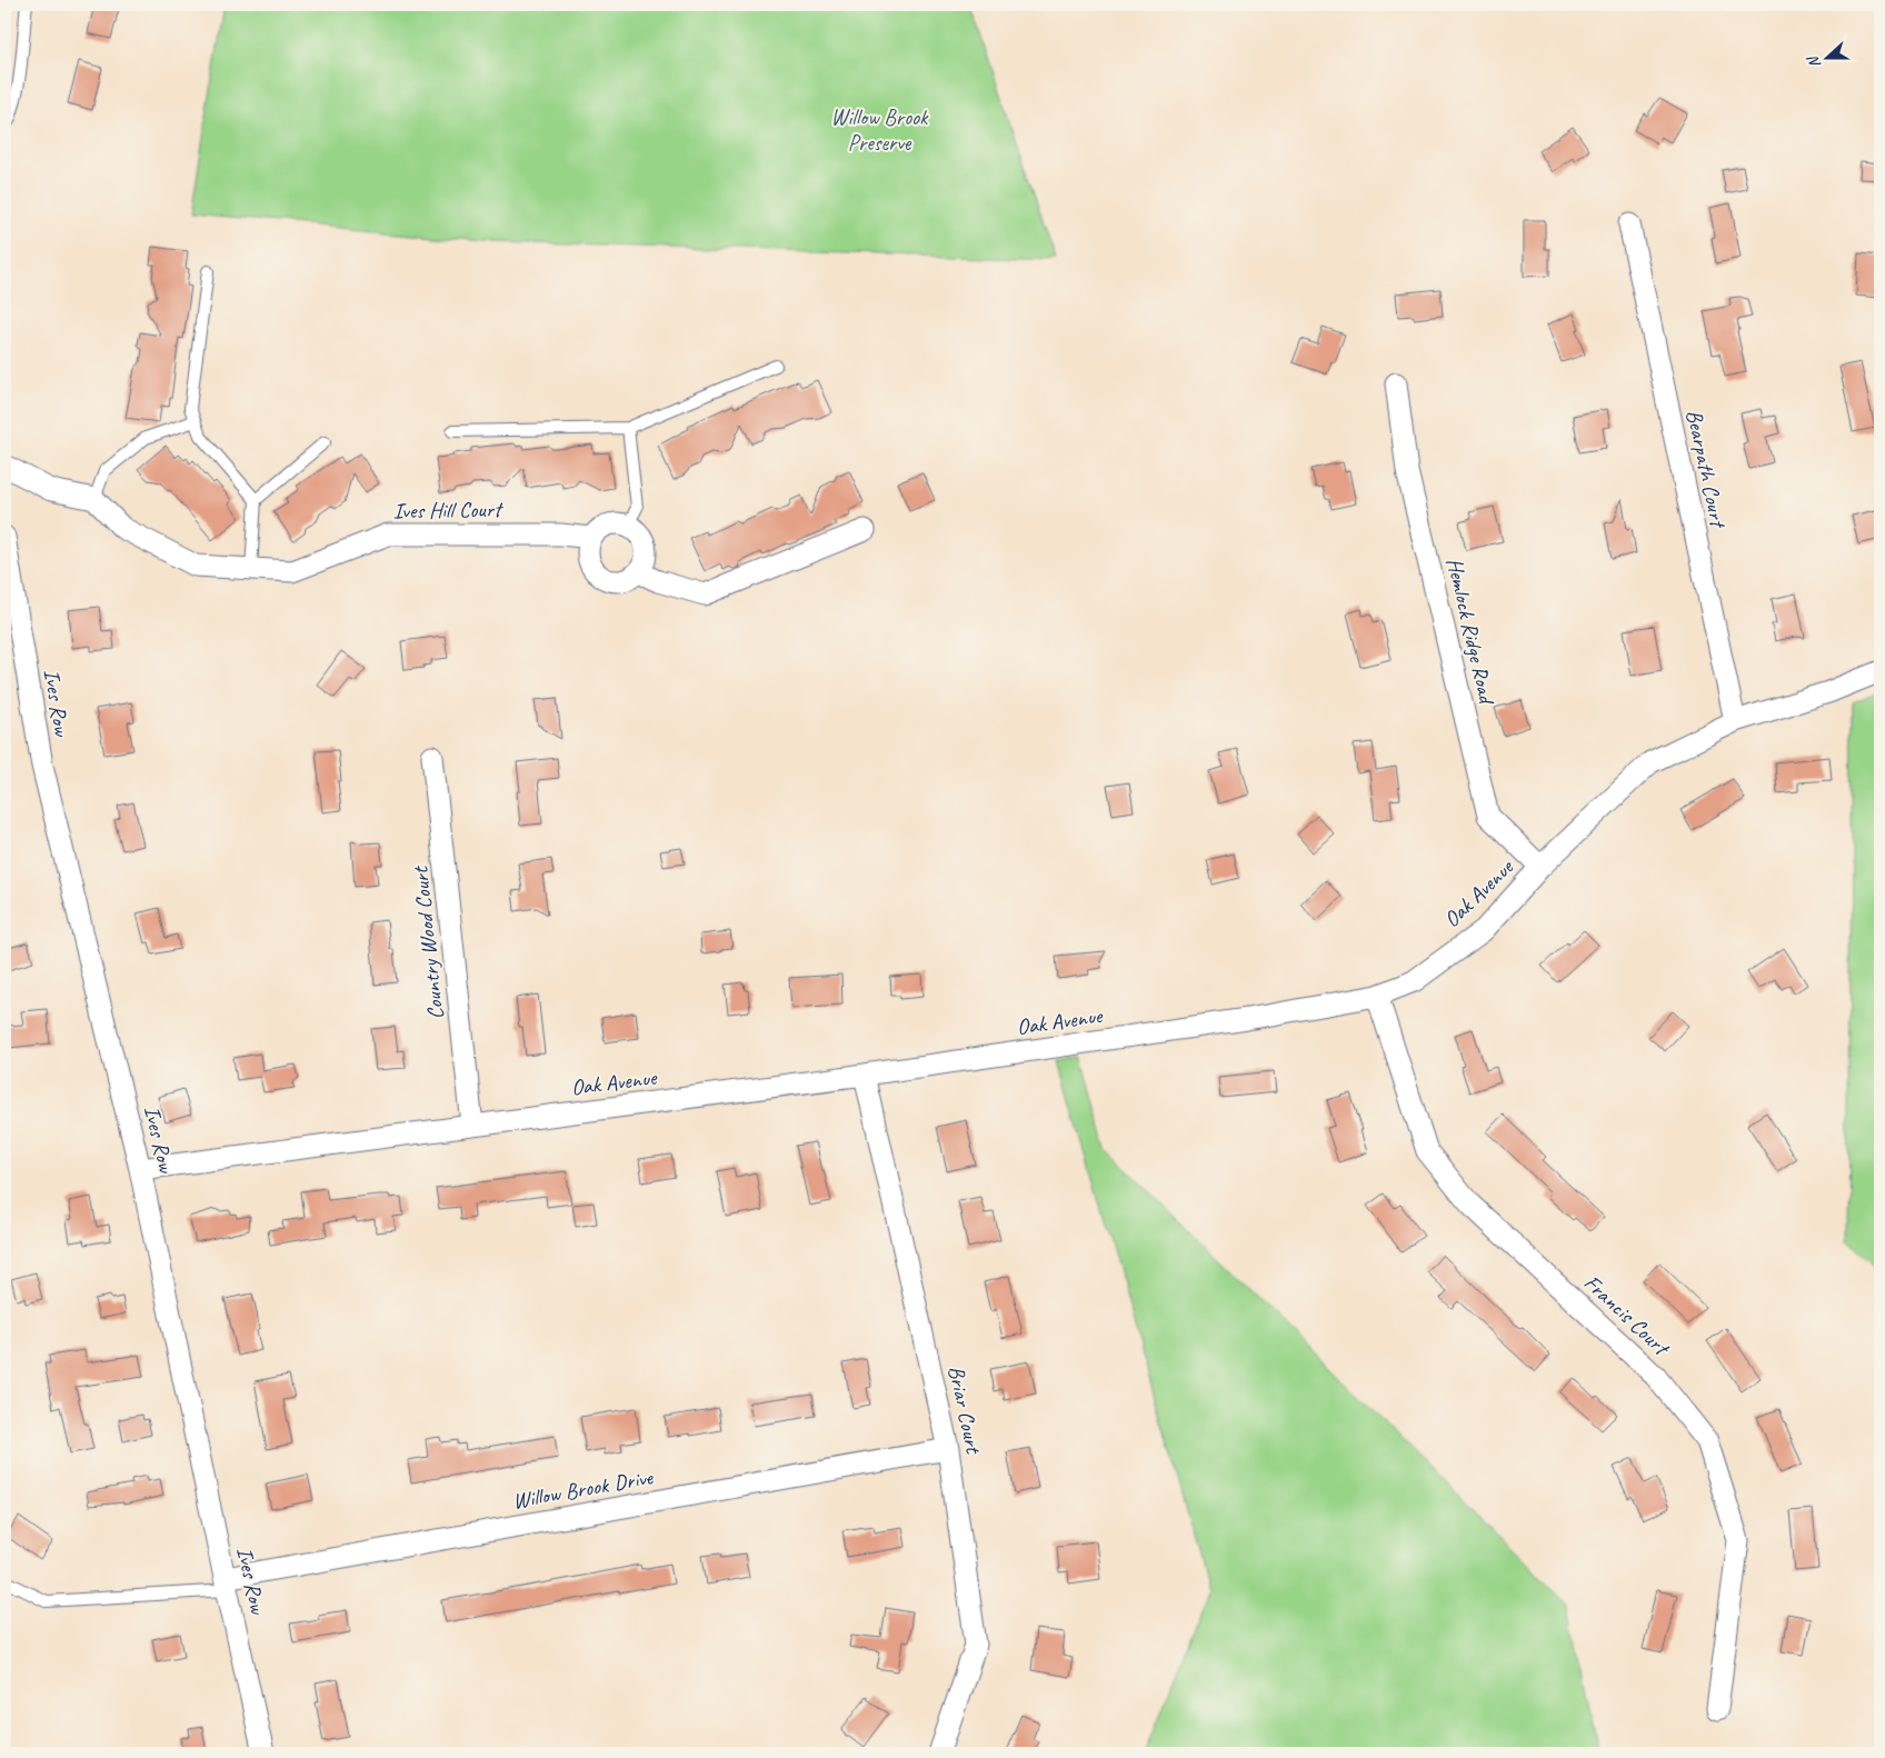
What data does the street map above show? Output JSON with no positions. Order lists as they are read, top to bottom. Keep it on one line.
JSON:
{"streets":{"street":["Bearpath Court","Ives Hill Court","Hemlock Ridge Road","Ives Row","Oak Avenue","Country Wood Court","Francis Court","Briar Court","Willow Brook Drive"]},"crossings":[["Bearpath Court","Oak Avenue"],["Hemlock Ridge Road","Oak Avenue"],["Ives Row","Oak Avenue"],["Ives Row","Willow Brook Drive"],["Oak Avenue","Country Wood Court"],["Oak Avenue","Francis Court"],["Oak Avenue","Briar Court"],["Briar Court","Willow Brook Drive"]],"parks":["Willow Brook Preserve"],"north":"left"}
